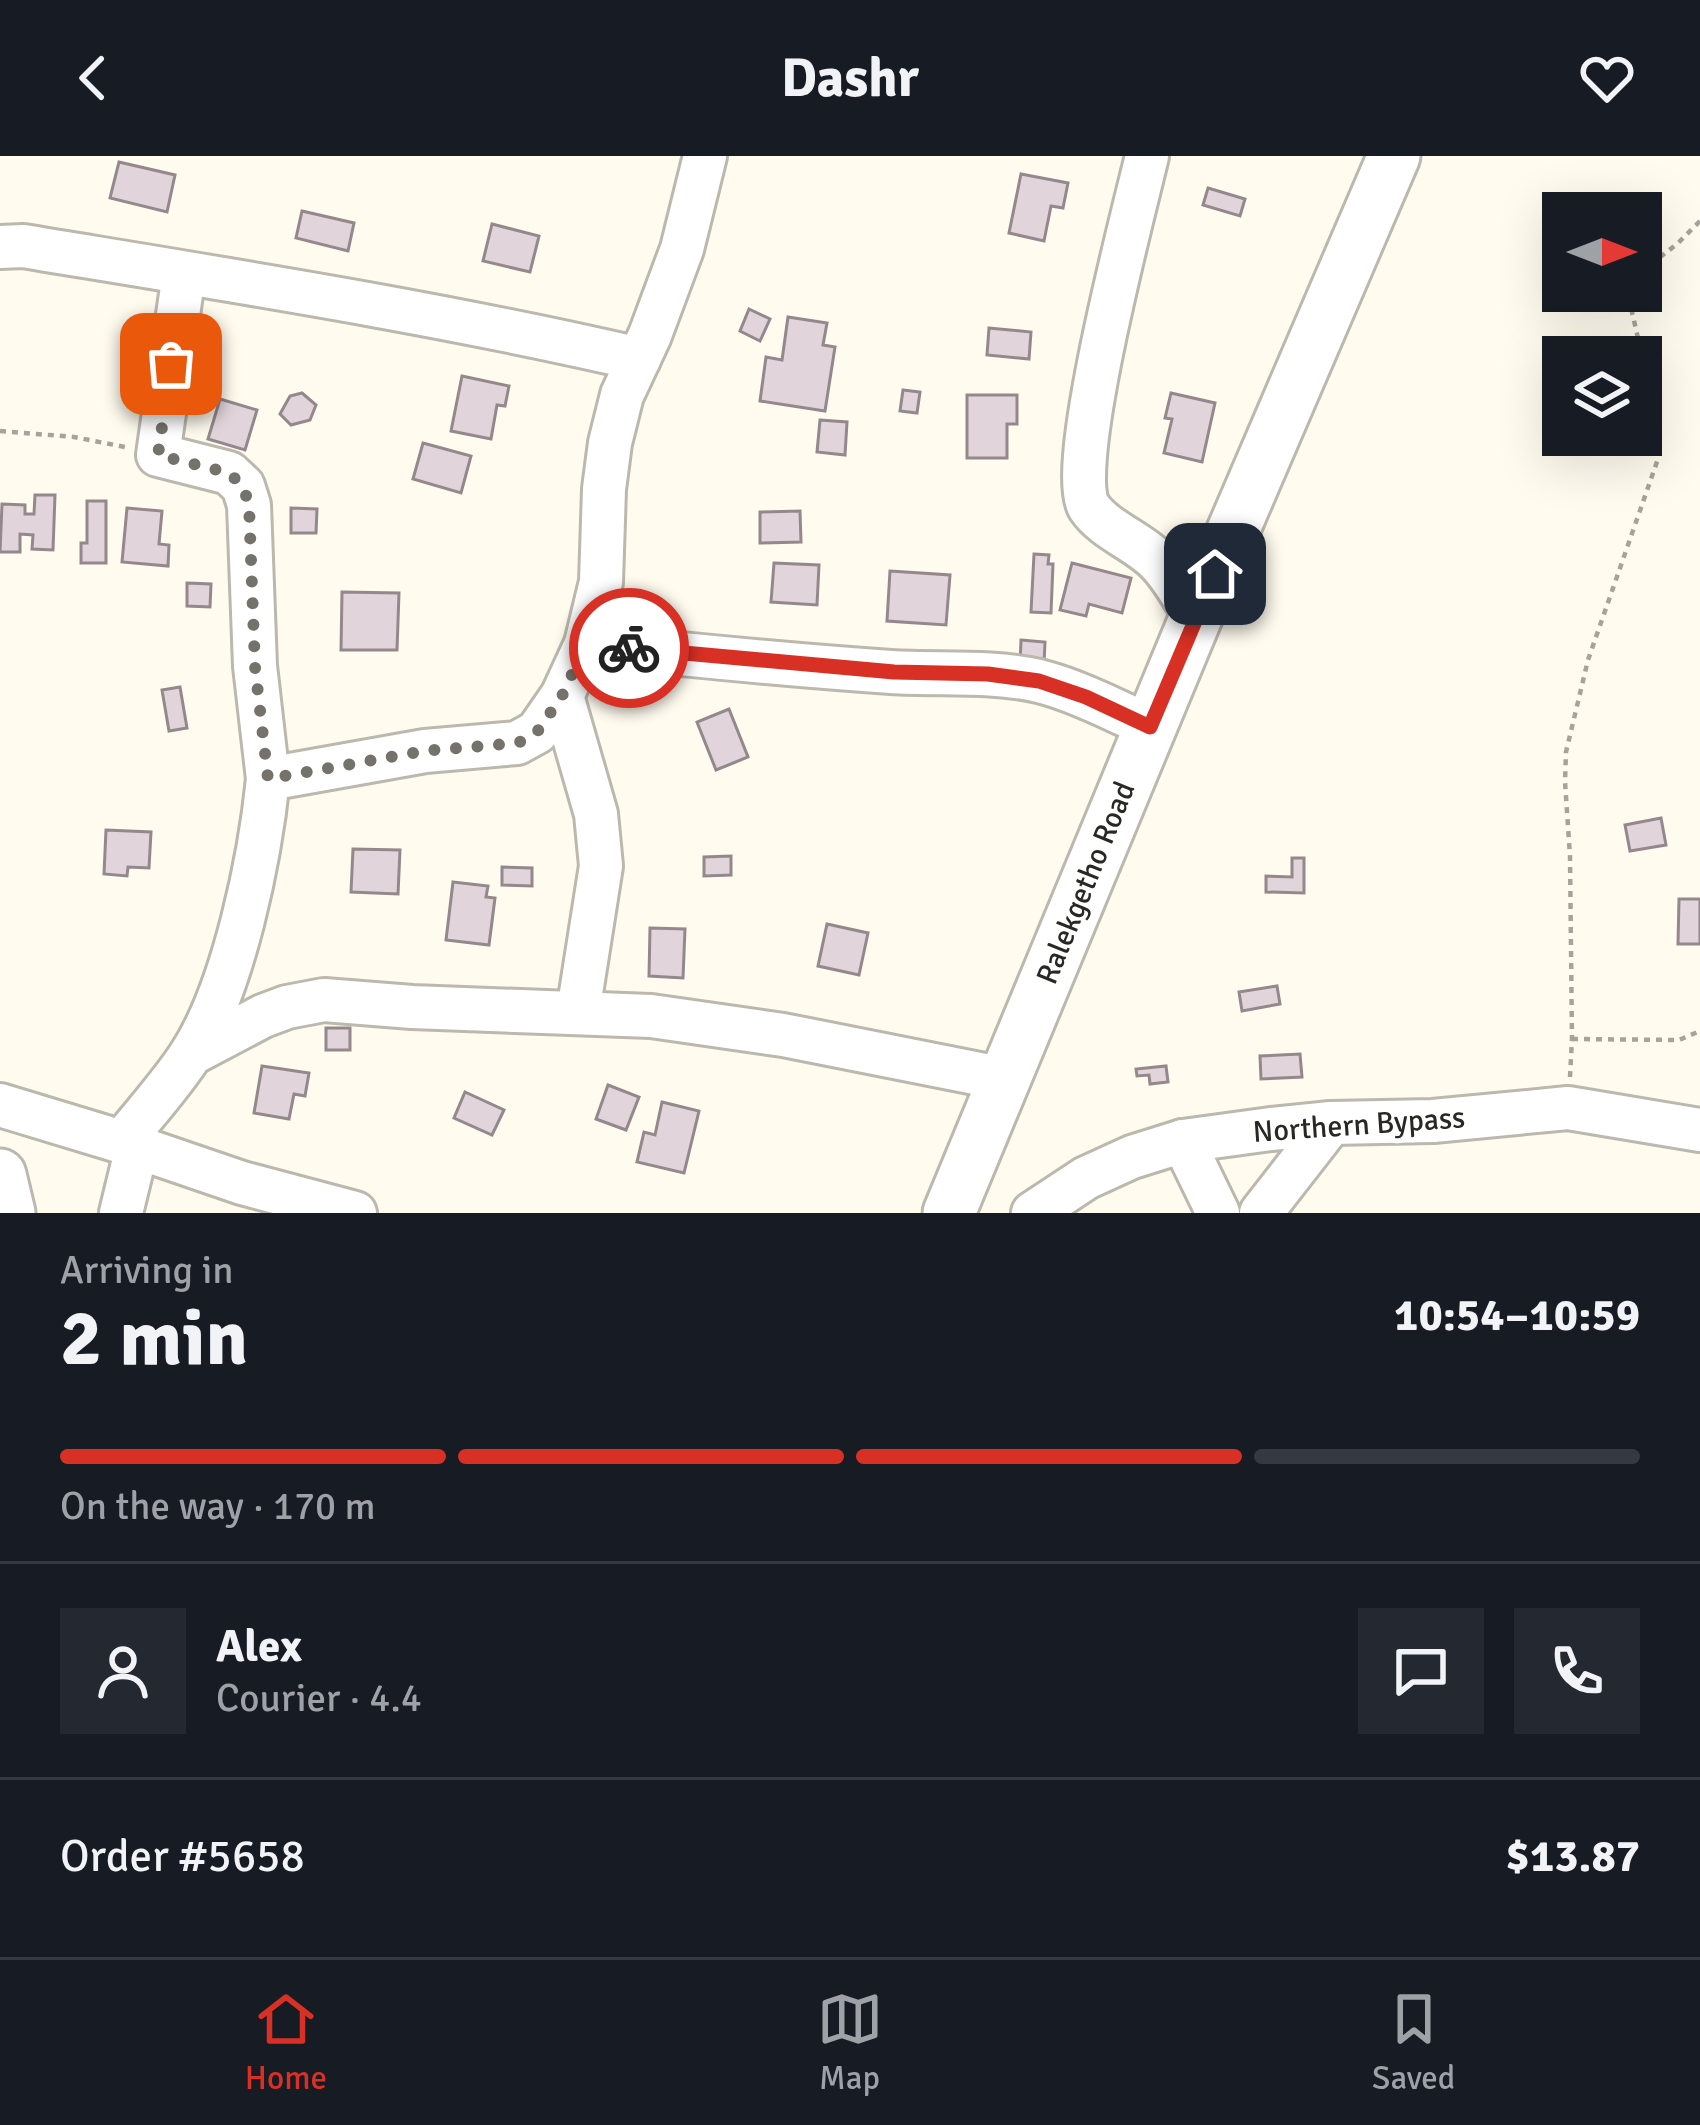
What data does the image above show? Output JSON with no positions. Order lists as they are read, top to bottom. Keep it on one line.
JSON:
{"streets":{"main road":["Ralekgetho Road"],"street":["Northern Bypass"]},"north":"right","page":{"header":"Dashr","heading":["2 min","Arriving in","10:54–10:59"],"panel":["Alex","Courier · 4.4","Order #5658","$13.87"],"bar":"On the way · 170 m","tabs":["Home","Map","Saved"]}}
